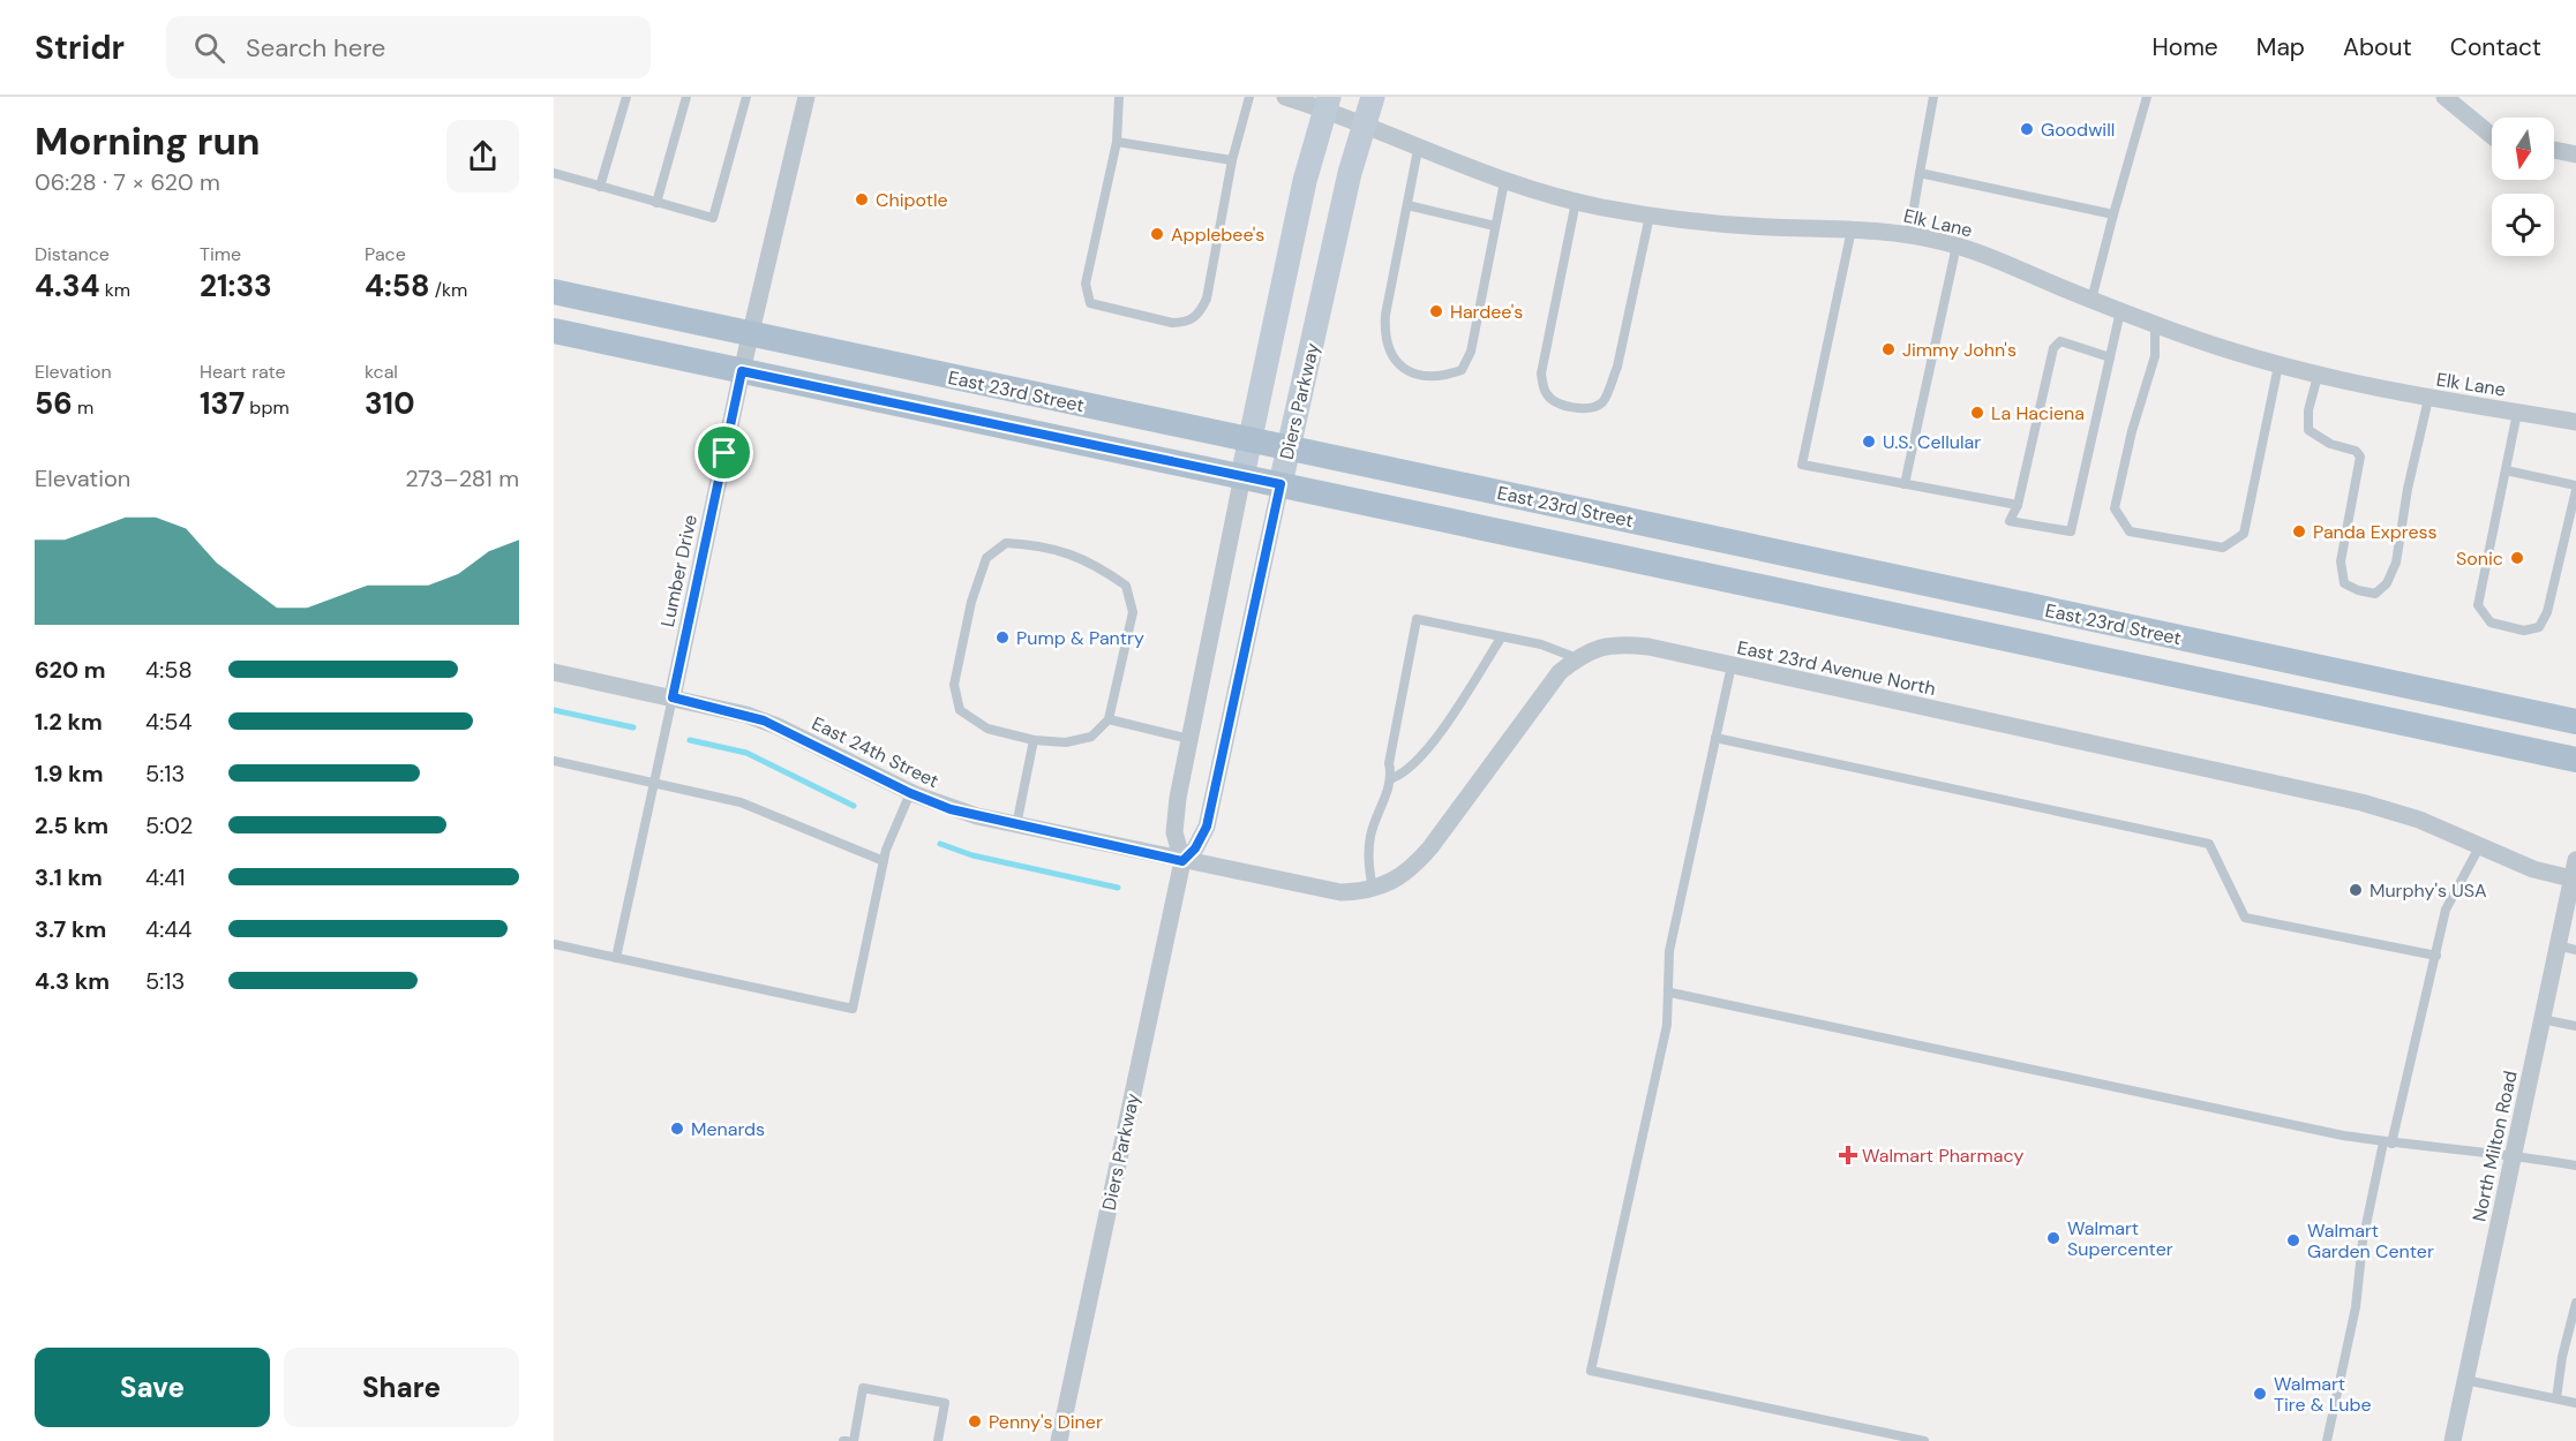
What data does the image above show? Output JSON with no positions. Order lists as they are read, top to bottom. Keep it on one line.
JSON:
{"streets":{"main road":["East 23rd Street","Diers Parkway"],"street":["Elk Lane","Lumber Drive","East 23rd Avenue North","East 24th Street","North Milton Road"]},"crossings":[["Elk Lane","Diers Parkway"],["East 23rd Street","Diers Parkway"],["East 23rd Street","Lumber Drive"],["Diers Parkway","East 23rd Avenue North"],["Diers Parkway","East 24th Street"],["Lumber Drive","East 24th Street"],["East 23rd Avenue North","East 24th Street"],["East 23rd Avenue North","North Milton Road"]],"places":{"other":["Goodwill","Chipotle","Applebee's","Hardee's","Jimmy John's","La Haciena","U.S. Cellular","Panda Express","Sonic","Pump & Pantry","Murphy's USA","Menards","Walmart Supercenter","Walmart Garden Center","Walmart Tire & Lube","Penny's Diner"],"health":["Walmart Pharmacy"]},"north":"bottom","page":{"header":"Stridr","search":"Search here","nav":["Home","Map","About","Contact"],"heading":["Morning run","06:28 · 7 × 620 m"],"stats":[["Distance","4.34 km"],["Time","21:33"],["Pace","4:58 /km"],["Elevation","56 m"],["Heart rate","137 bpm"],["kcal","310"]],"chart":["Elevation","273–281 m"],"list":[{"name":"620 m","note":"4:58"},{"name":"1.2 km","note":"4:54"},{"name":"1.9 km","note":"5:13"},{"name":"2.5 km","note":"5:02"},{"name":"3.1 km","note":"4:41"},{"name":"3.7 km","note":"4:44"},{"name":"4.3 km","note":"5:13"}],"buttons":["Save","Share"]}}
